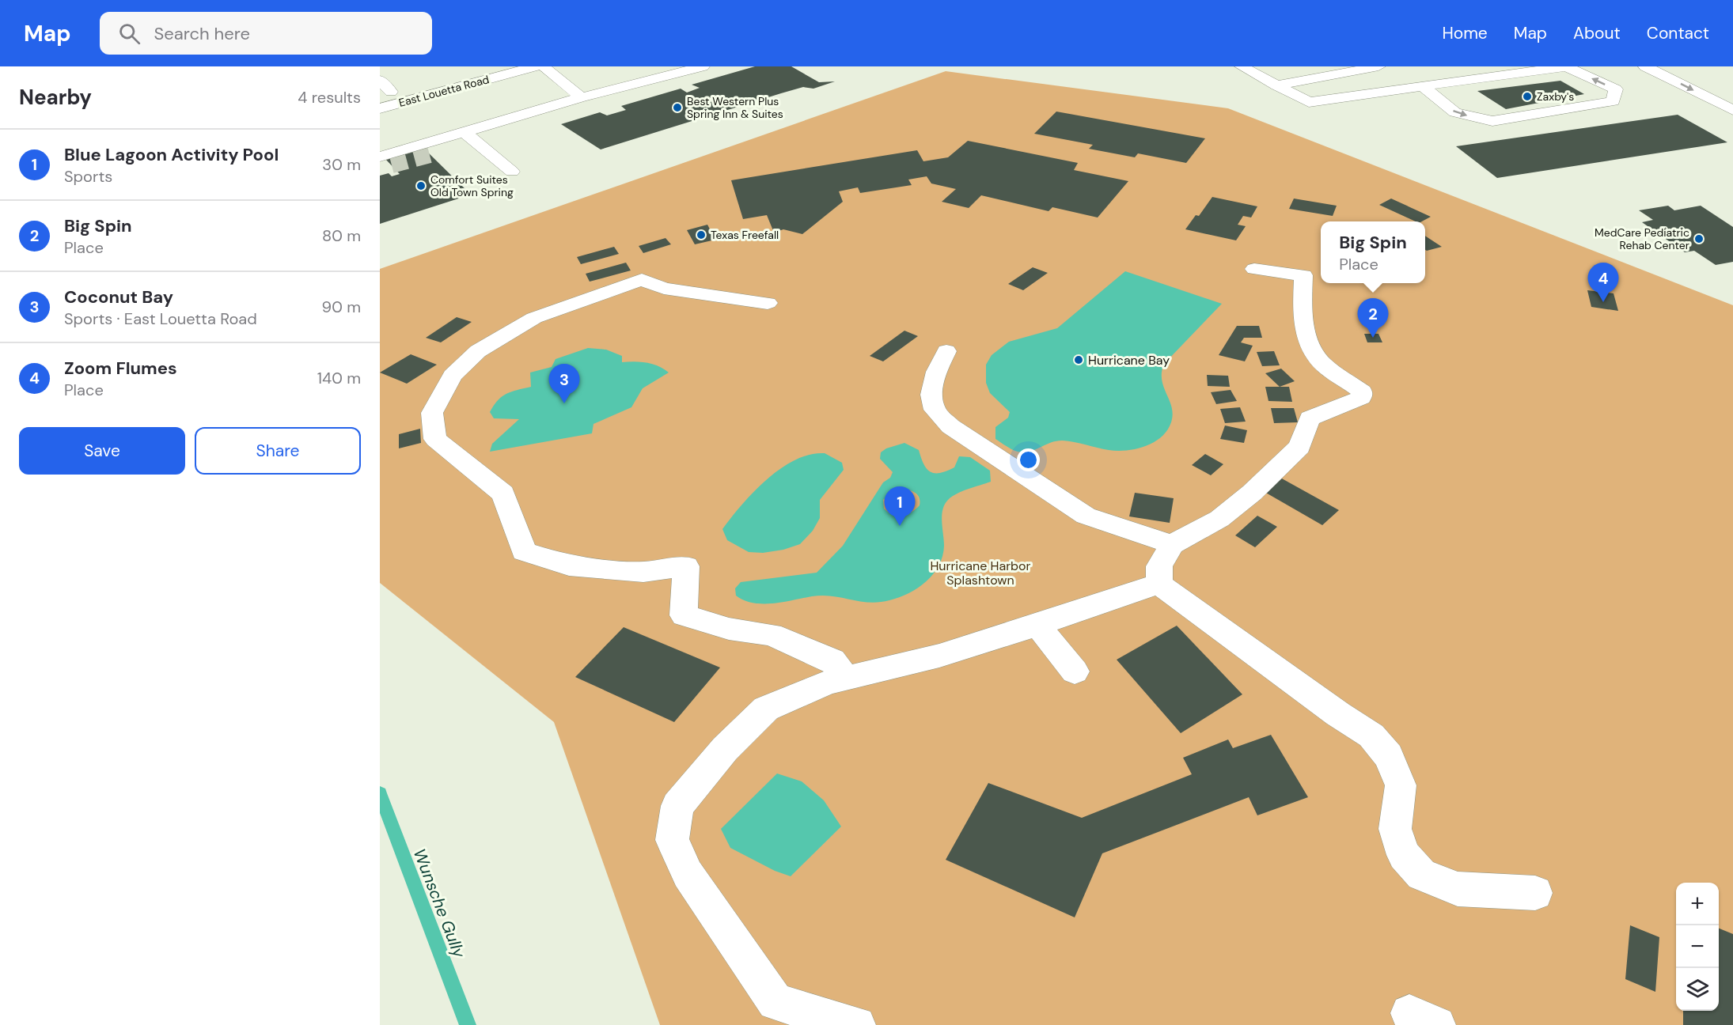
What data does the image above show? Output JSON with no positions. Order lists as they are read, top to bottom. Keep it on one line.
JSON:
{"streets":{"street":["East Louetta Road"]},"water":["Wunsche Gully"],"parks":["Hurricane Harbor Splashtown"],"places":["Zaxby's","Best Western Plus Spring Inn & Suites","Comfort Suites Old Town Spring","Texas Freefall","MedCare Pediatric Rehab Center","Hurricane Bay"],"page":{"header":"Map","search":"Search here","nav":["Home","Map","About","Contact"],"heading":["Nearby","4 results"],"list":[{"mark":"1","name":"Blue Lagoon Activity Pool","note":"Sports","value":"30 m"},{"mark":"2","name":"Big Spin","note":"Place","value":"80 m"},{"mark":"3","name":"Coconut Bay","note":"Sports · East Louetta Road","value":"90 m"},{"mark":"4","name":"Zoom Flumes","note":"Place","value":"140 m"}],"popup":["Big Spin","Place"],"pins":["4","2","3","1"],"buttons":["Save","Share"],"map_buttons":["+","−"]}}
